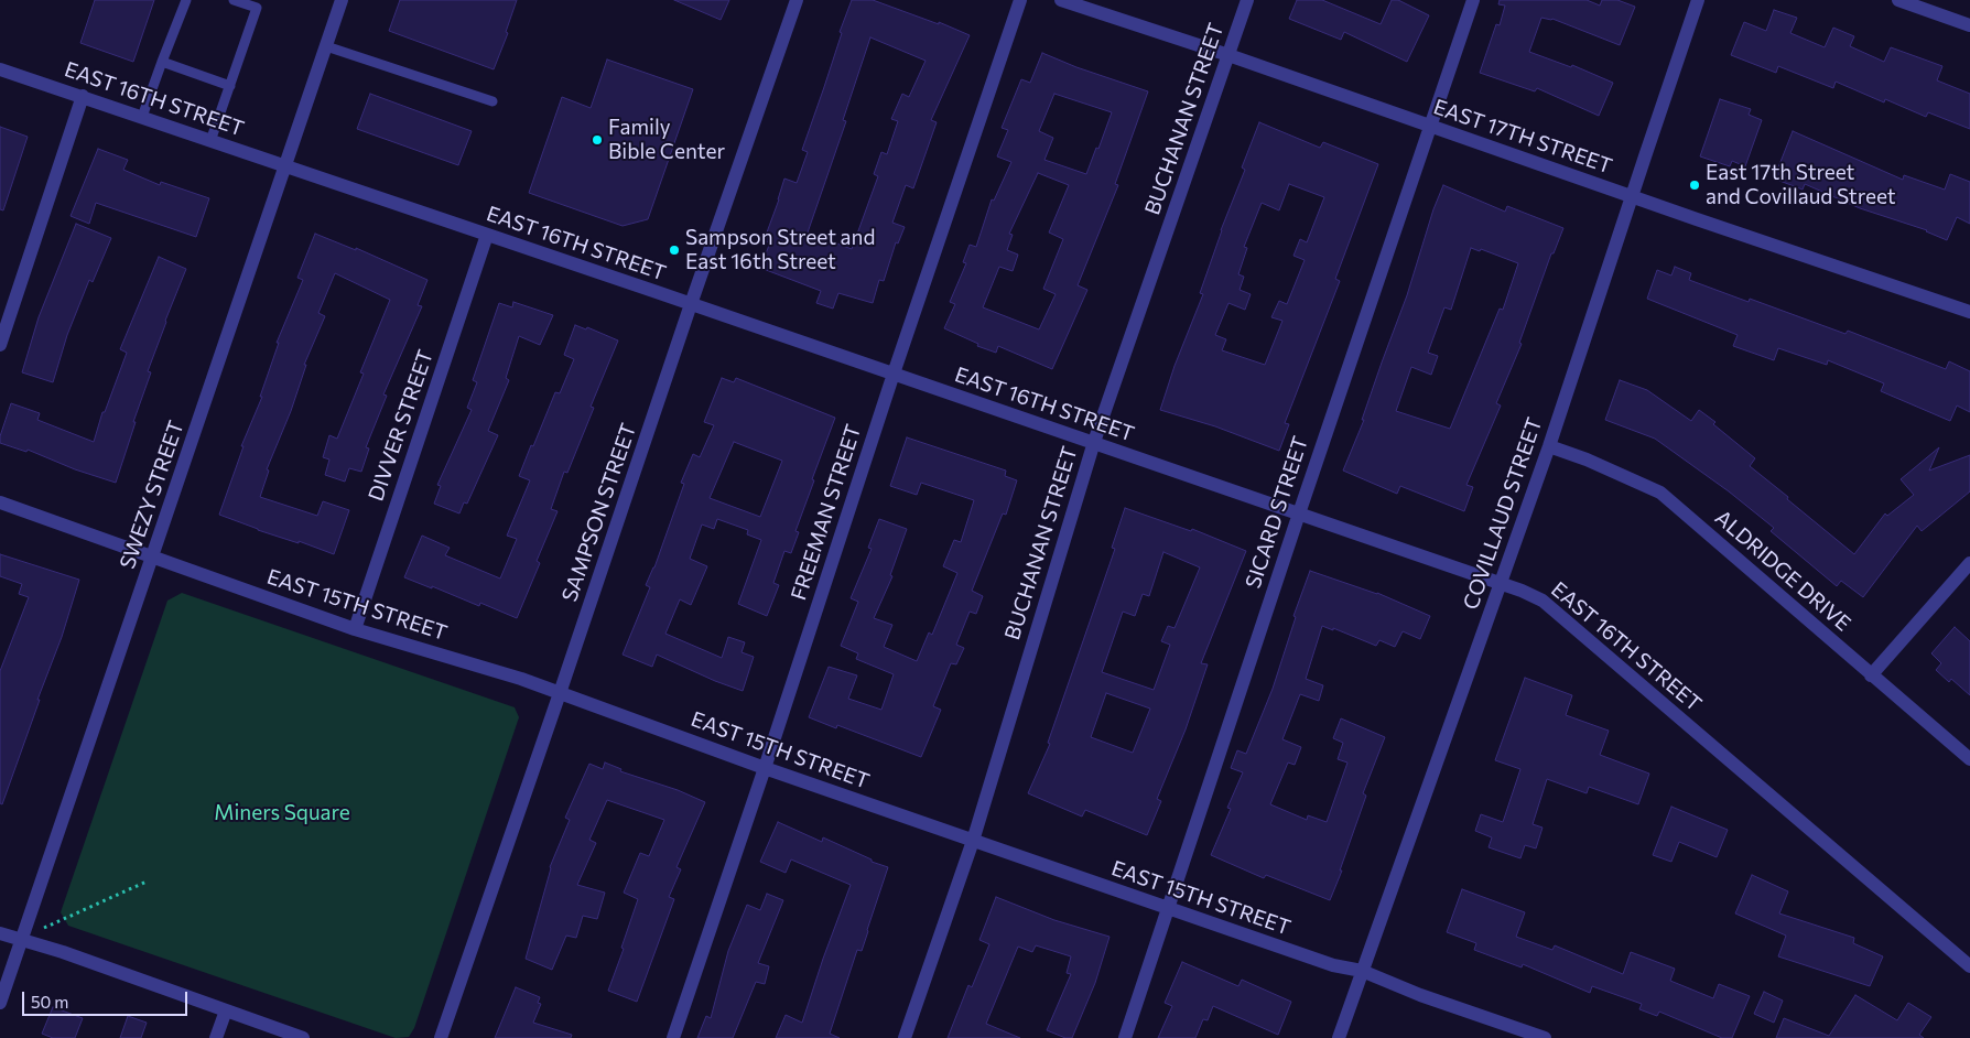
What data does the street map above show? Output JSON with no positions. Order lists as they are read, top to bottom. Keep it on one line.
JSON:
{"streets":{"street":["EAST 16TH STREET","BUCHANAN STREET","EAST 17TH STREET","DIVVER STREET","SWEZY STREET","SAMPSON STREET","FREEMAN STREET","SICARD STREET","COVILLAUD STREET","ALDRIDGE DRIVE","EAST 15TH STREET"]},"crossings":[["EAST 16TH STREET","BUCHANAN STREET"],["EAST 16TH STREET","DIVVER STREET"],["EAST 16TH STREET","SWEZY STREET"],["EAST 16TH STREET","SAMPSON STREET"],["EAST 16TH STREET","FREEMAN STREET"],["EAST 16TH STREET","SICARD STREET"],["EAST 16TH STREET","COVILLAUD STREET"],["BUCHANAN STREET","EAST 17TH STREET"],["BUCHANAN STREET","EAST 15TH STREET"],["EAST 17TH STREET","SICARD STREET"],["EAST 17TH STREET","COVILLAUD STREET"],["DIVVER STREET","EAST 15TH STREET"],["SWEZY STREET","EAST 15TH STREET"],["SAMPSON STREET","EAST 15TH STREET"],["FREEMAN STREET","EAST 15TH STREET"],["SICARD STREET","EAST 15TH STREET"],["COVILLAUD STREET","ALDRIDGE DRIVE"],["COVILLAUD STREET","EAST 15TH STREET"]],"parks":["Miners Square"],"places":["Family Bible Center","East 17th Street and Covillaud Street","Sampson Street and East 16th Street"],"scale_bar":"50 m"}
